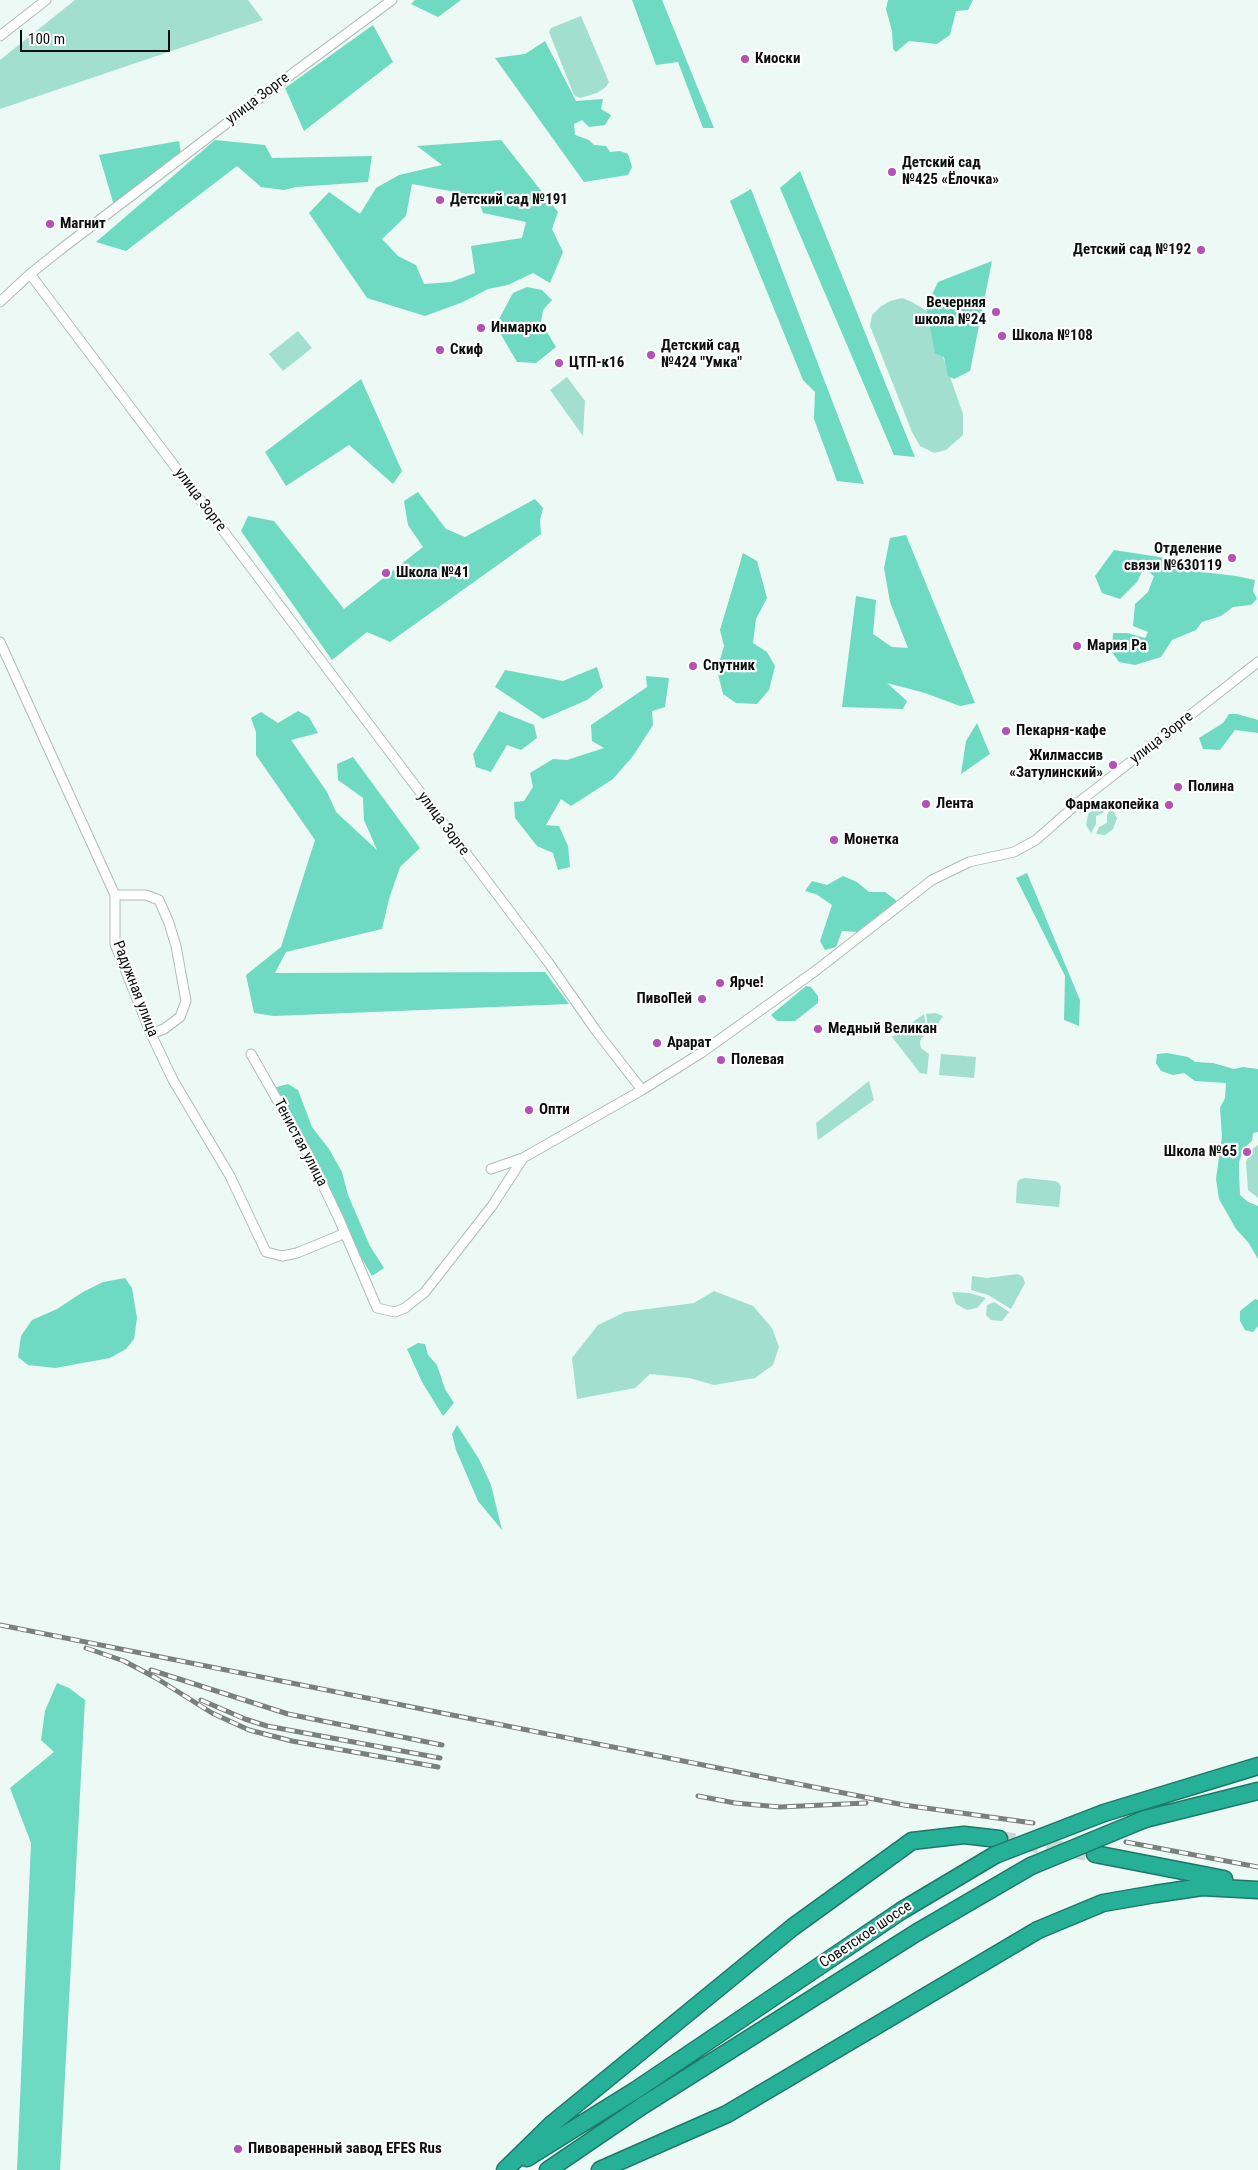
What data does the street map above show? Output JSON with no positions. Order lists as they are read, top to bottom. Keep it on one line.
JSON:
{"streets":{"highway":["Советское шоссе"],"street":["улица Зорге","Радужная улица","Тенистая улица"]},"crossings":[["улица Зорге","Тенистая улица"],["Радужная улица","Тенистая улица"]],"places":["Киоски","Детский сад №425 «Ёлочка»","Детский сад №191","Магнит","Детский сад №192","Вечерняя школа №24","Инмарко","Школа №108","Скиф","Детский сад №424 \"Умка\"","ЦТП-к16","Отделение связи №630119","Школа №41","Мария Ра","Спутник","Пекарня-кафе","Жилмассив «Затулинский»","Полина","Лента","Фармакопейка","Монетка","Ярче!","ПивоПей","Медный Великан","Арарат","Полевая","Опти","Школа №65","Пивоваренный завод EFES Rus"],"scale_bar":"100 m"}
